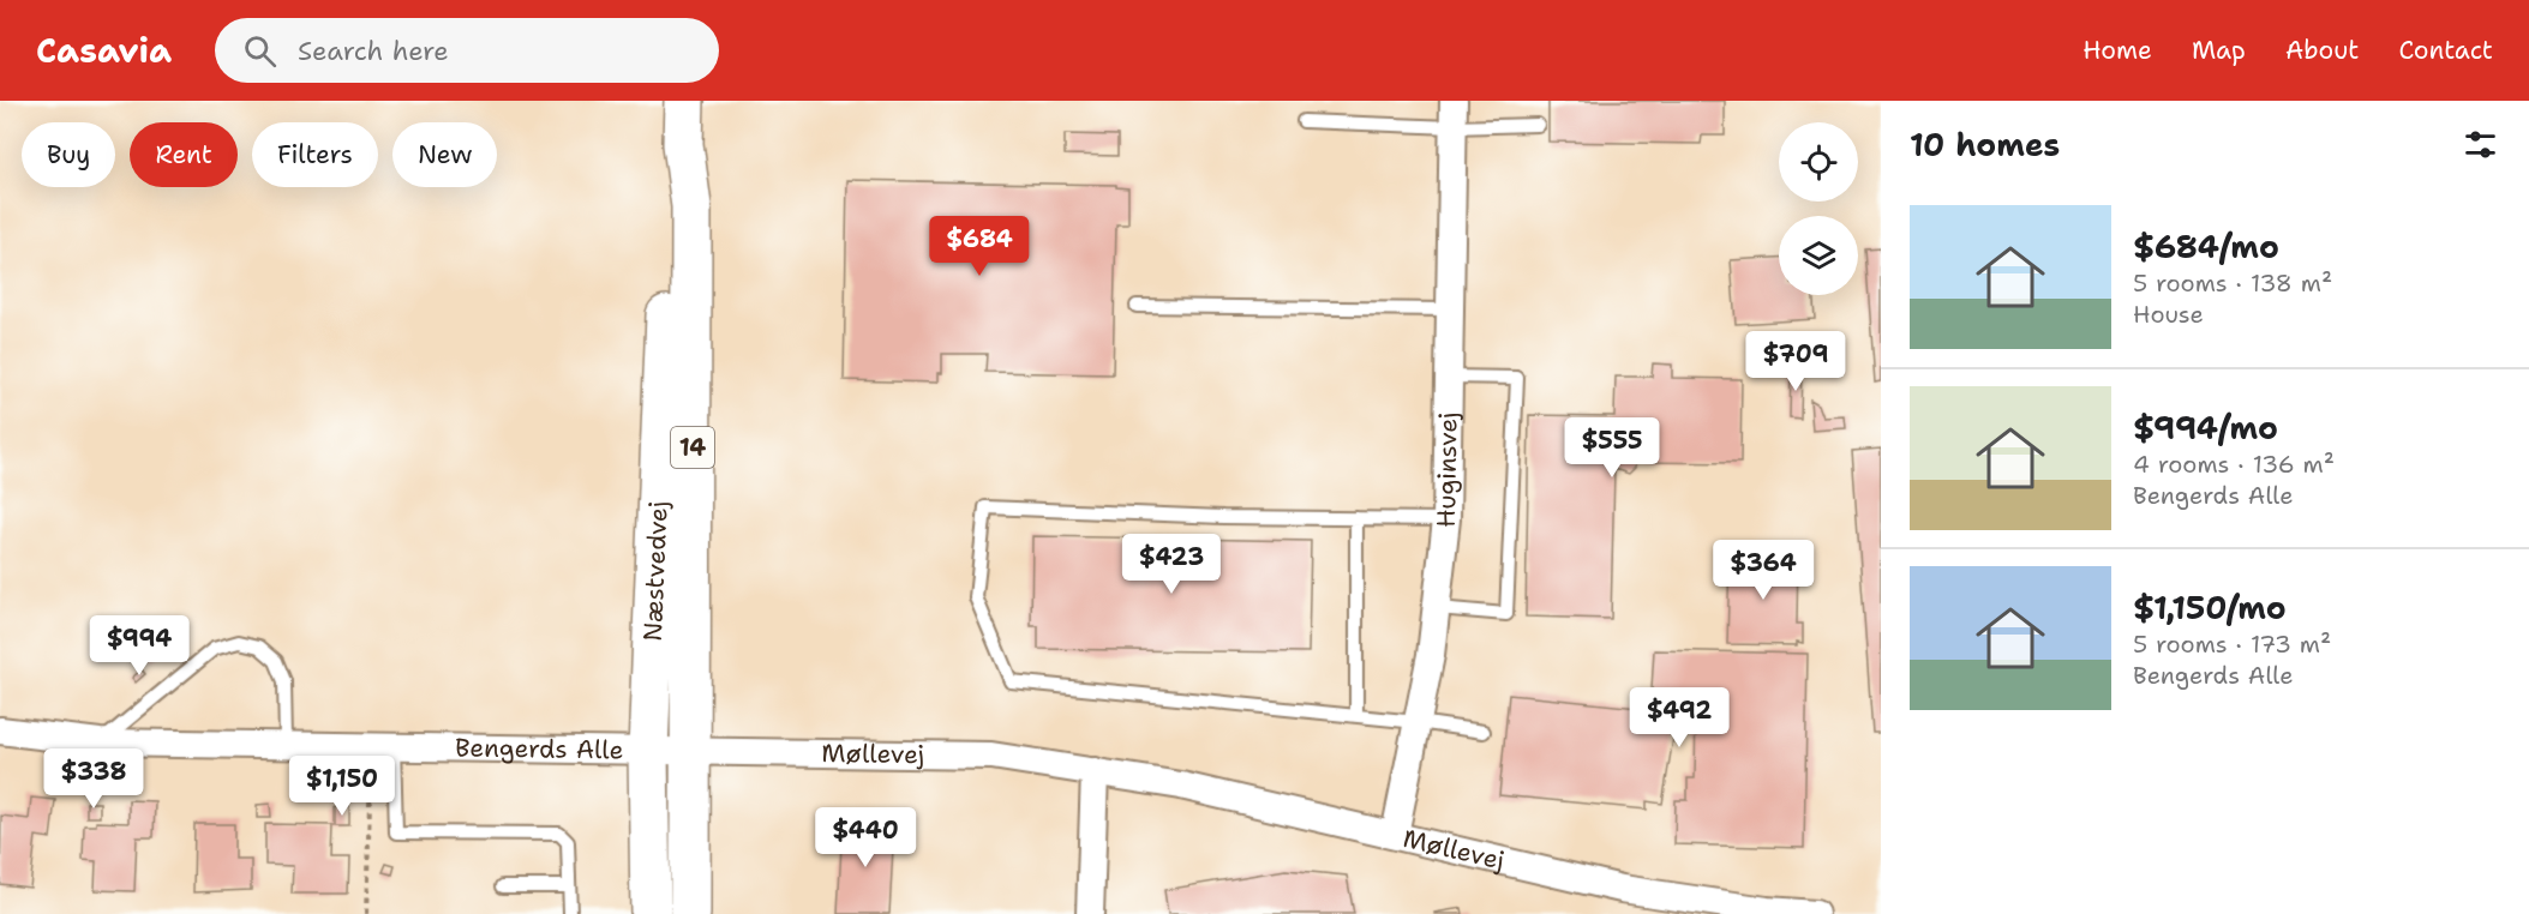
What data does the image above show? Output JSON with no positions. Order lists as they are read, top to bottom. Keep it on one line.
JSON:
{"streets":{"main road":["14","Næstvedvej"],"street":["Huginsvej","Bengerds Alle","Møllevej"]},"crossings":[["Huginsvej","Møllevej"],["Næstvedvej","Bengerds Alle"],["Næstvedvej","Møllevej"],["Bengerds Alle","Møllevej"]],"page":{"header":"Casavia","search":"Search here","nav":["Home","Map","About","Contact"],"heading":"10 homes","chip":["Buy","Rent","Filters","New"],"list":[{"name":"$684/mo","note":"5 rooms · 138 m² · House"},{"name":"$994/mo","note":"4 rooms · 136 m² · Bengerds Alle"},{"name":"$1,150/mo","note":"5 rooms · 173 m² · Bengerds Alle"}],"price":["$684","$709","$555","$423","$364","$994","$492","$338","$1,150","$440"]}}
